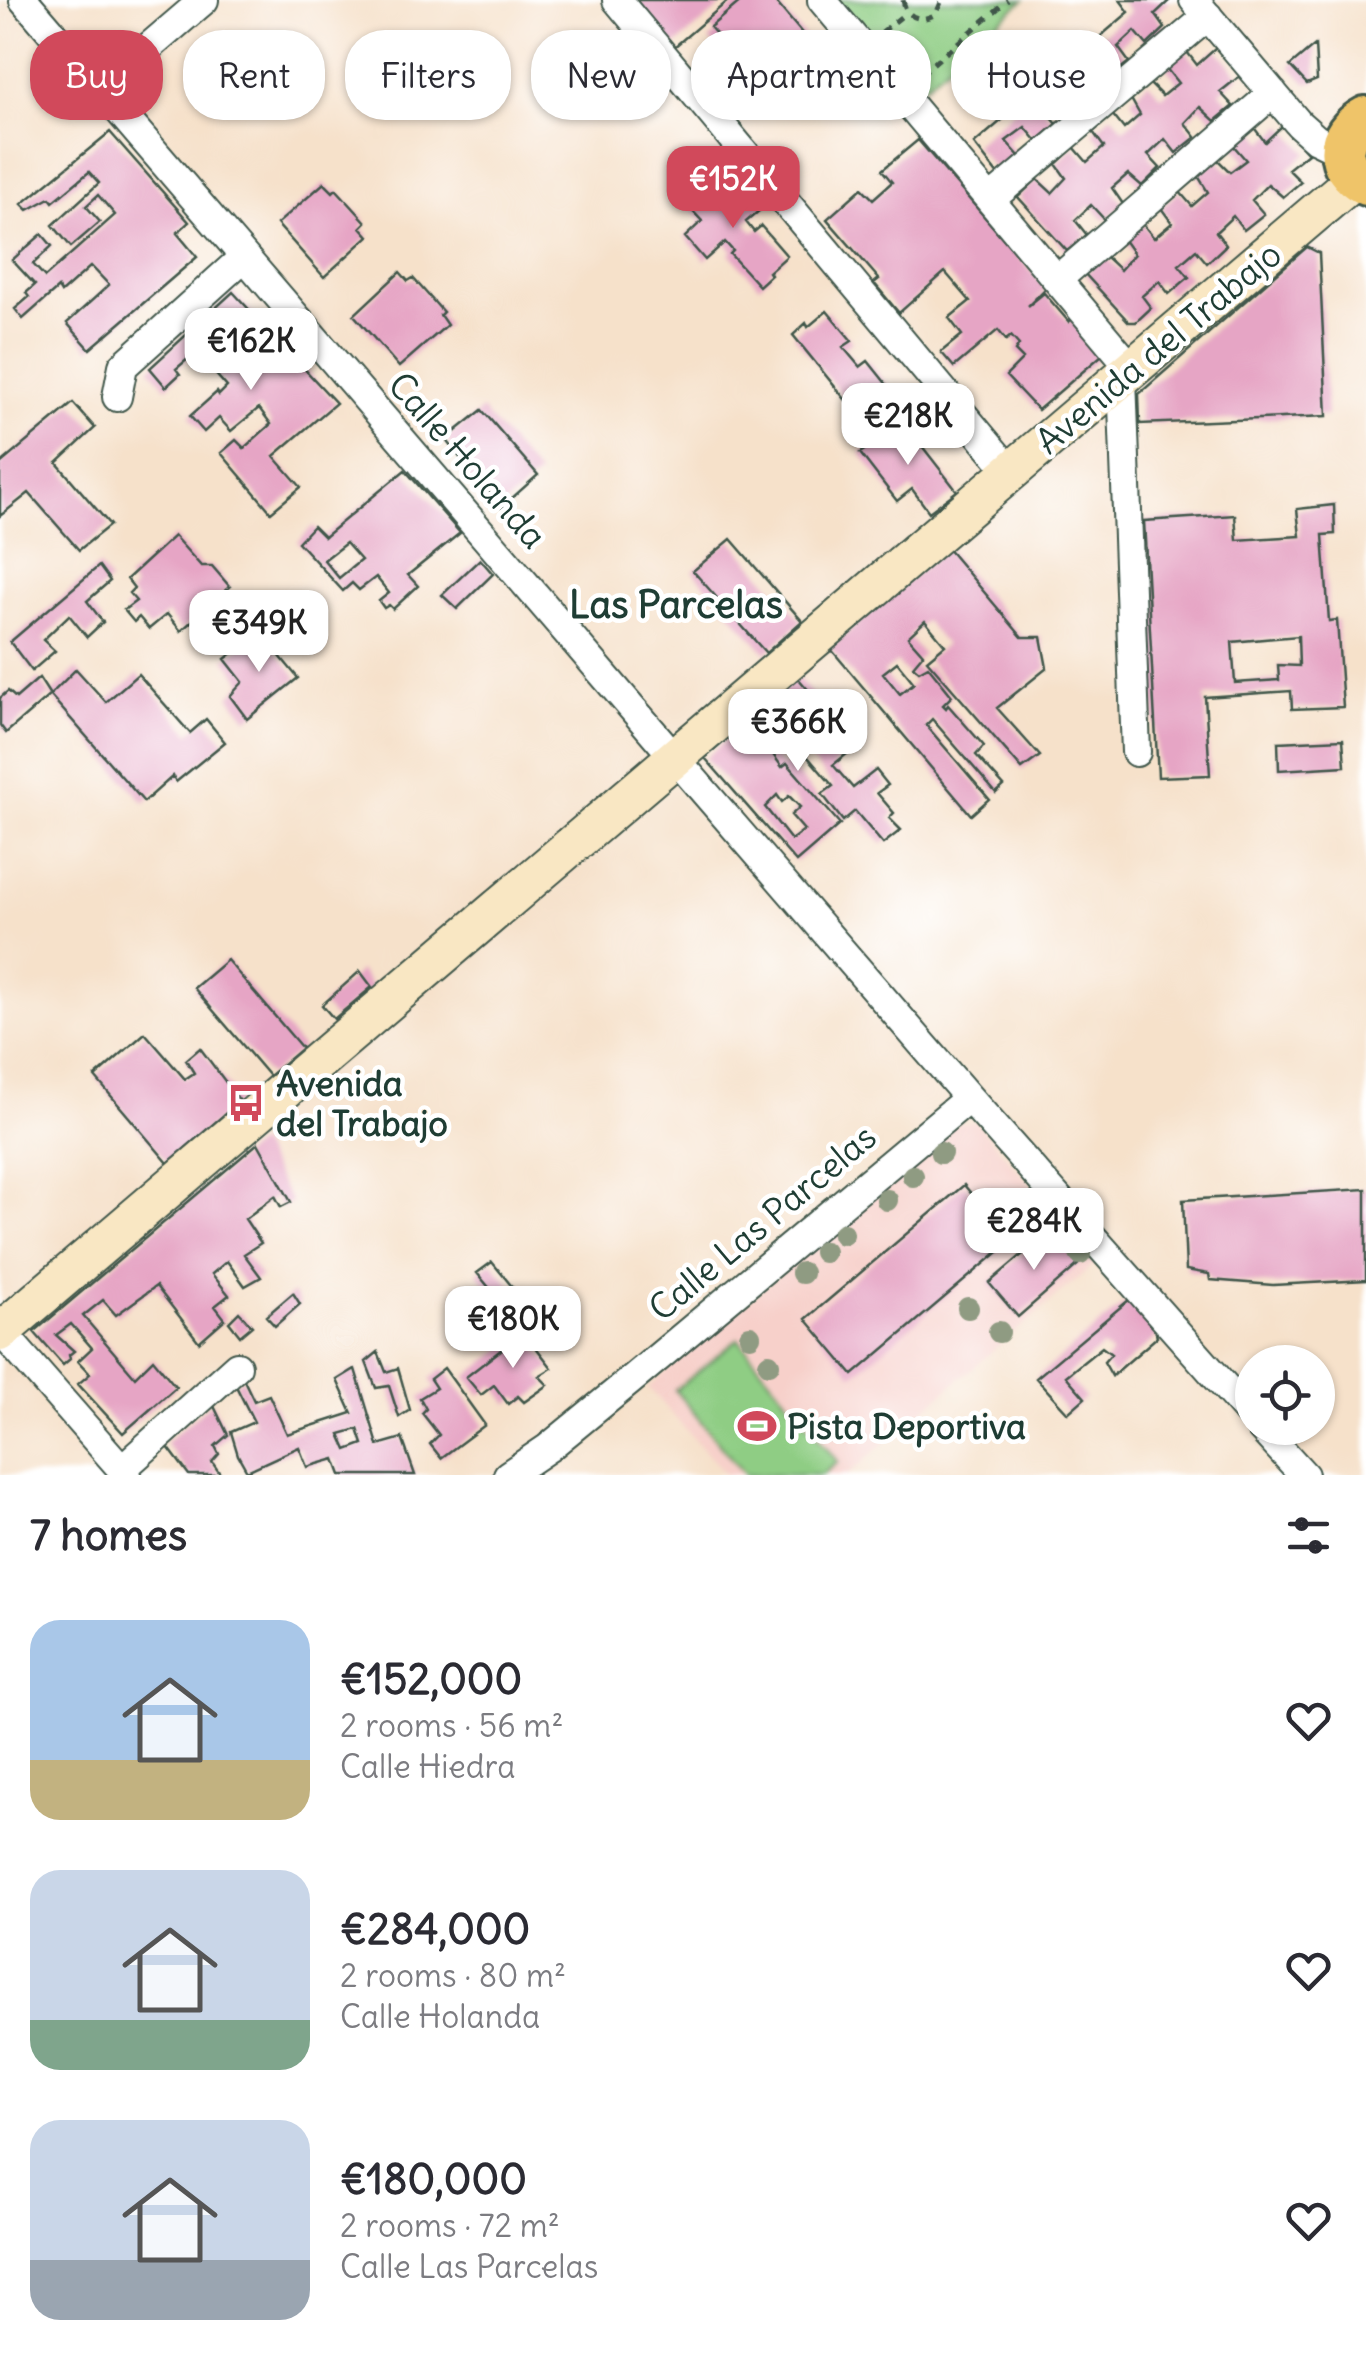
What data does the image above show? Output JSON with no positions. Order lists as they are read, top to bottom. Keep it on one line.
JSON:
{"streets":{"street":["Avenida del Trabajo","Calle Holanda","Calle Las Parcelas"]},"crossings":[["Avenida del Trabajo","Calle Holanda"],["Calle Holanda","Calle Las Parcelas"]],"districts":["Las Parcelas"],"places":{"bus stop":["Avenida del Trabajo"],"sports":["Pista Deportiva"]},"page":{"chip":["Buy","Rent","Filters","New","Apartment","House"],"price":["€152K","€162K","€218K","€349K","€366K","€284K","€180K"],"heading":"7 homes","list":[{"name":"€152,000","note":"2 rooms · 56 m² · Calle Hiedra"},{"name":"€284,000","note":"2 rooms · 80 m² · Calle Holanda"},{"name":"€180,000","note":"2 rooms · 72 m² · Calle Las Parcelas"}]}}
